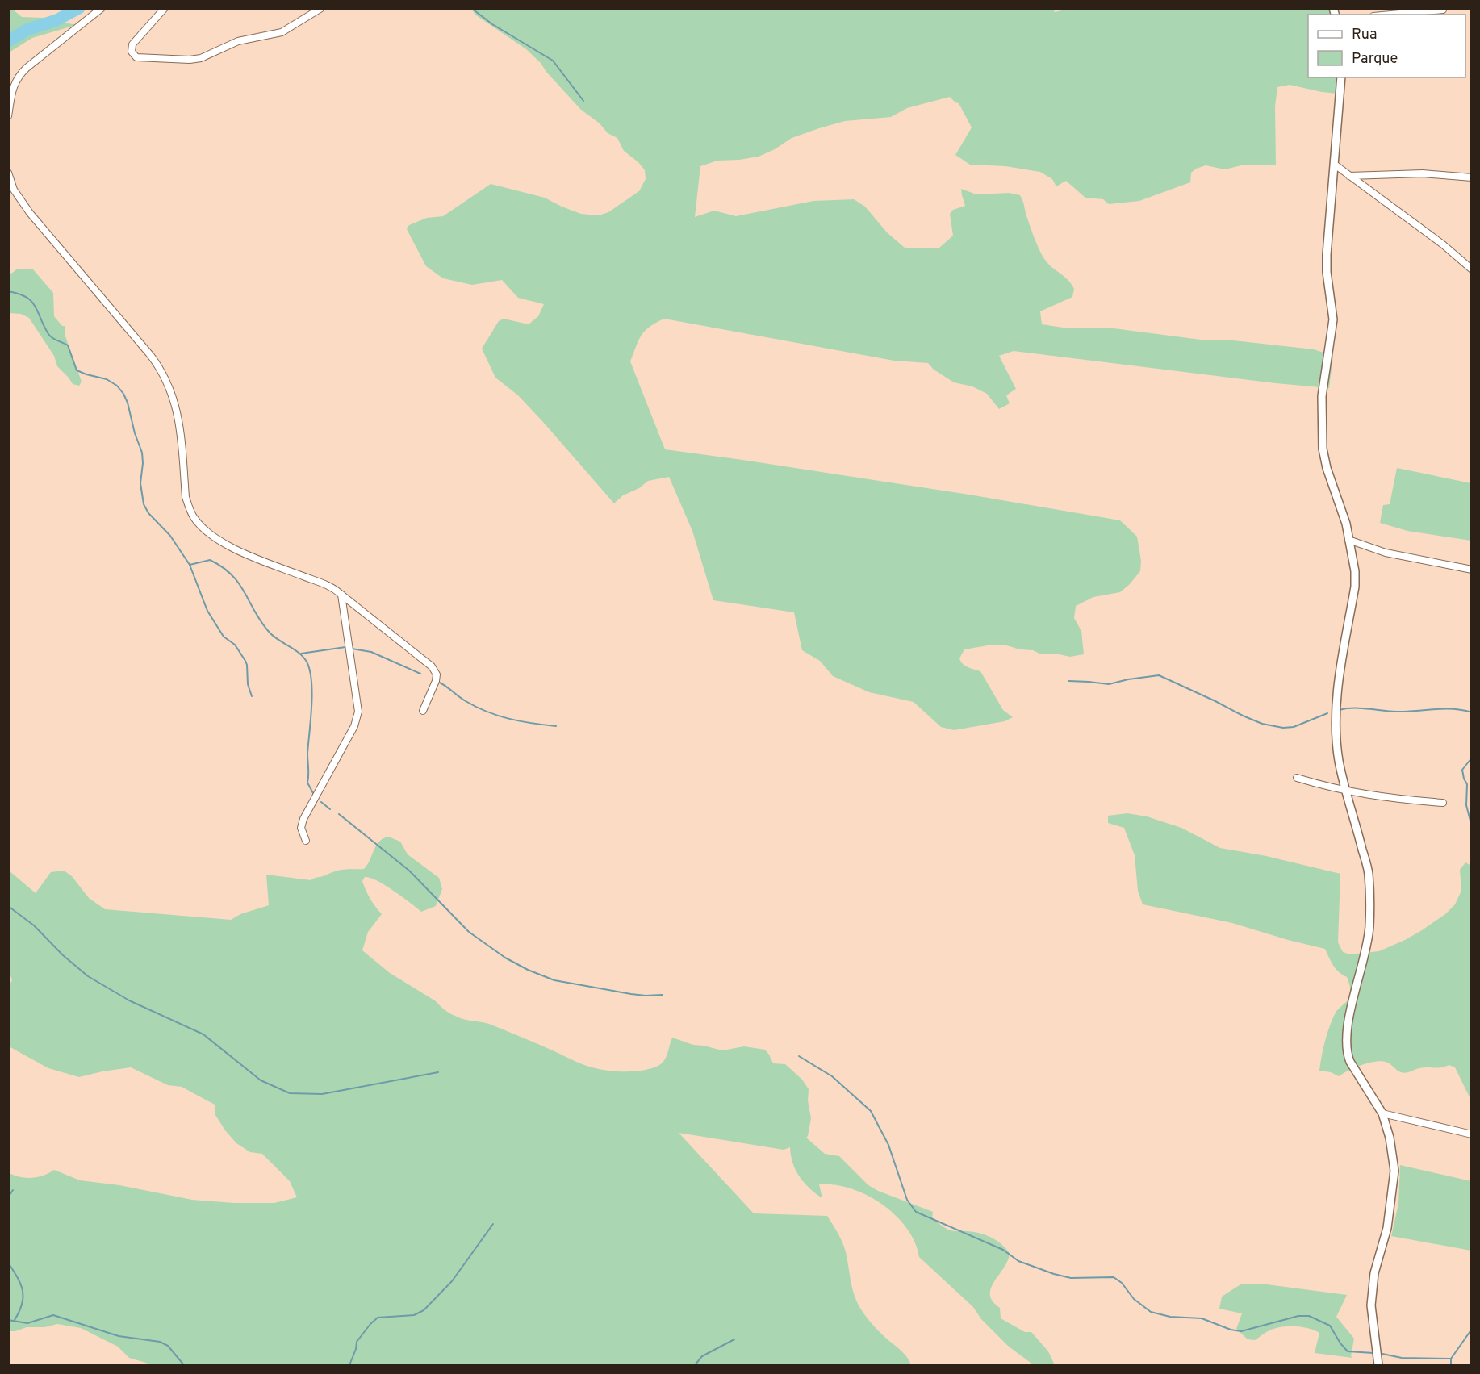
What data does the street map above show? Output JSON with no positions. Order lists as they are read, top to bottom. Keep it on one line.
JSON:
{"legend":["Rua","Parque"]}
